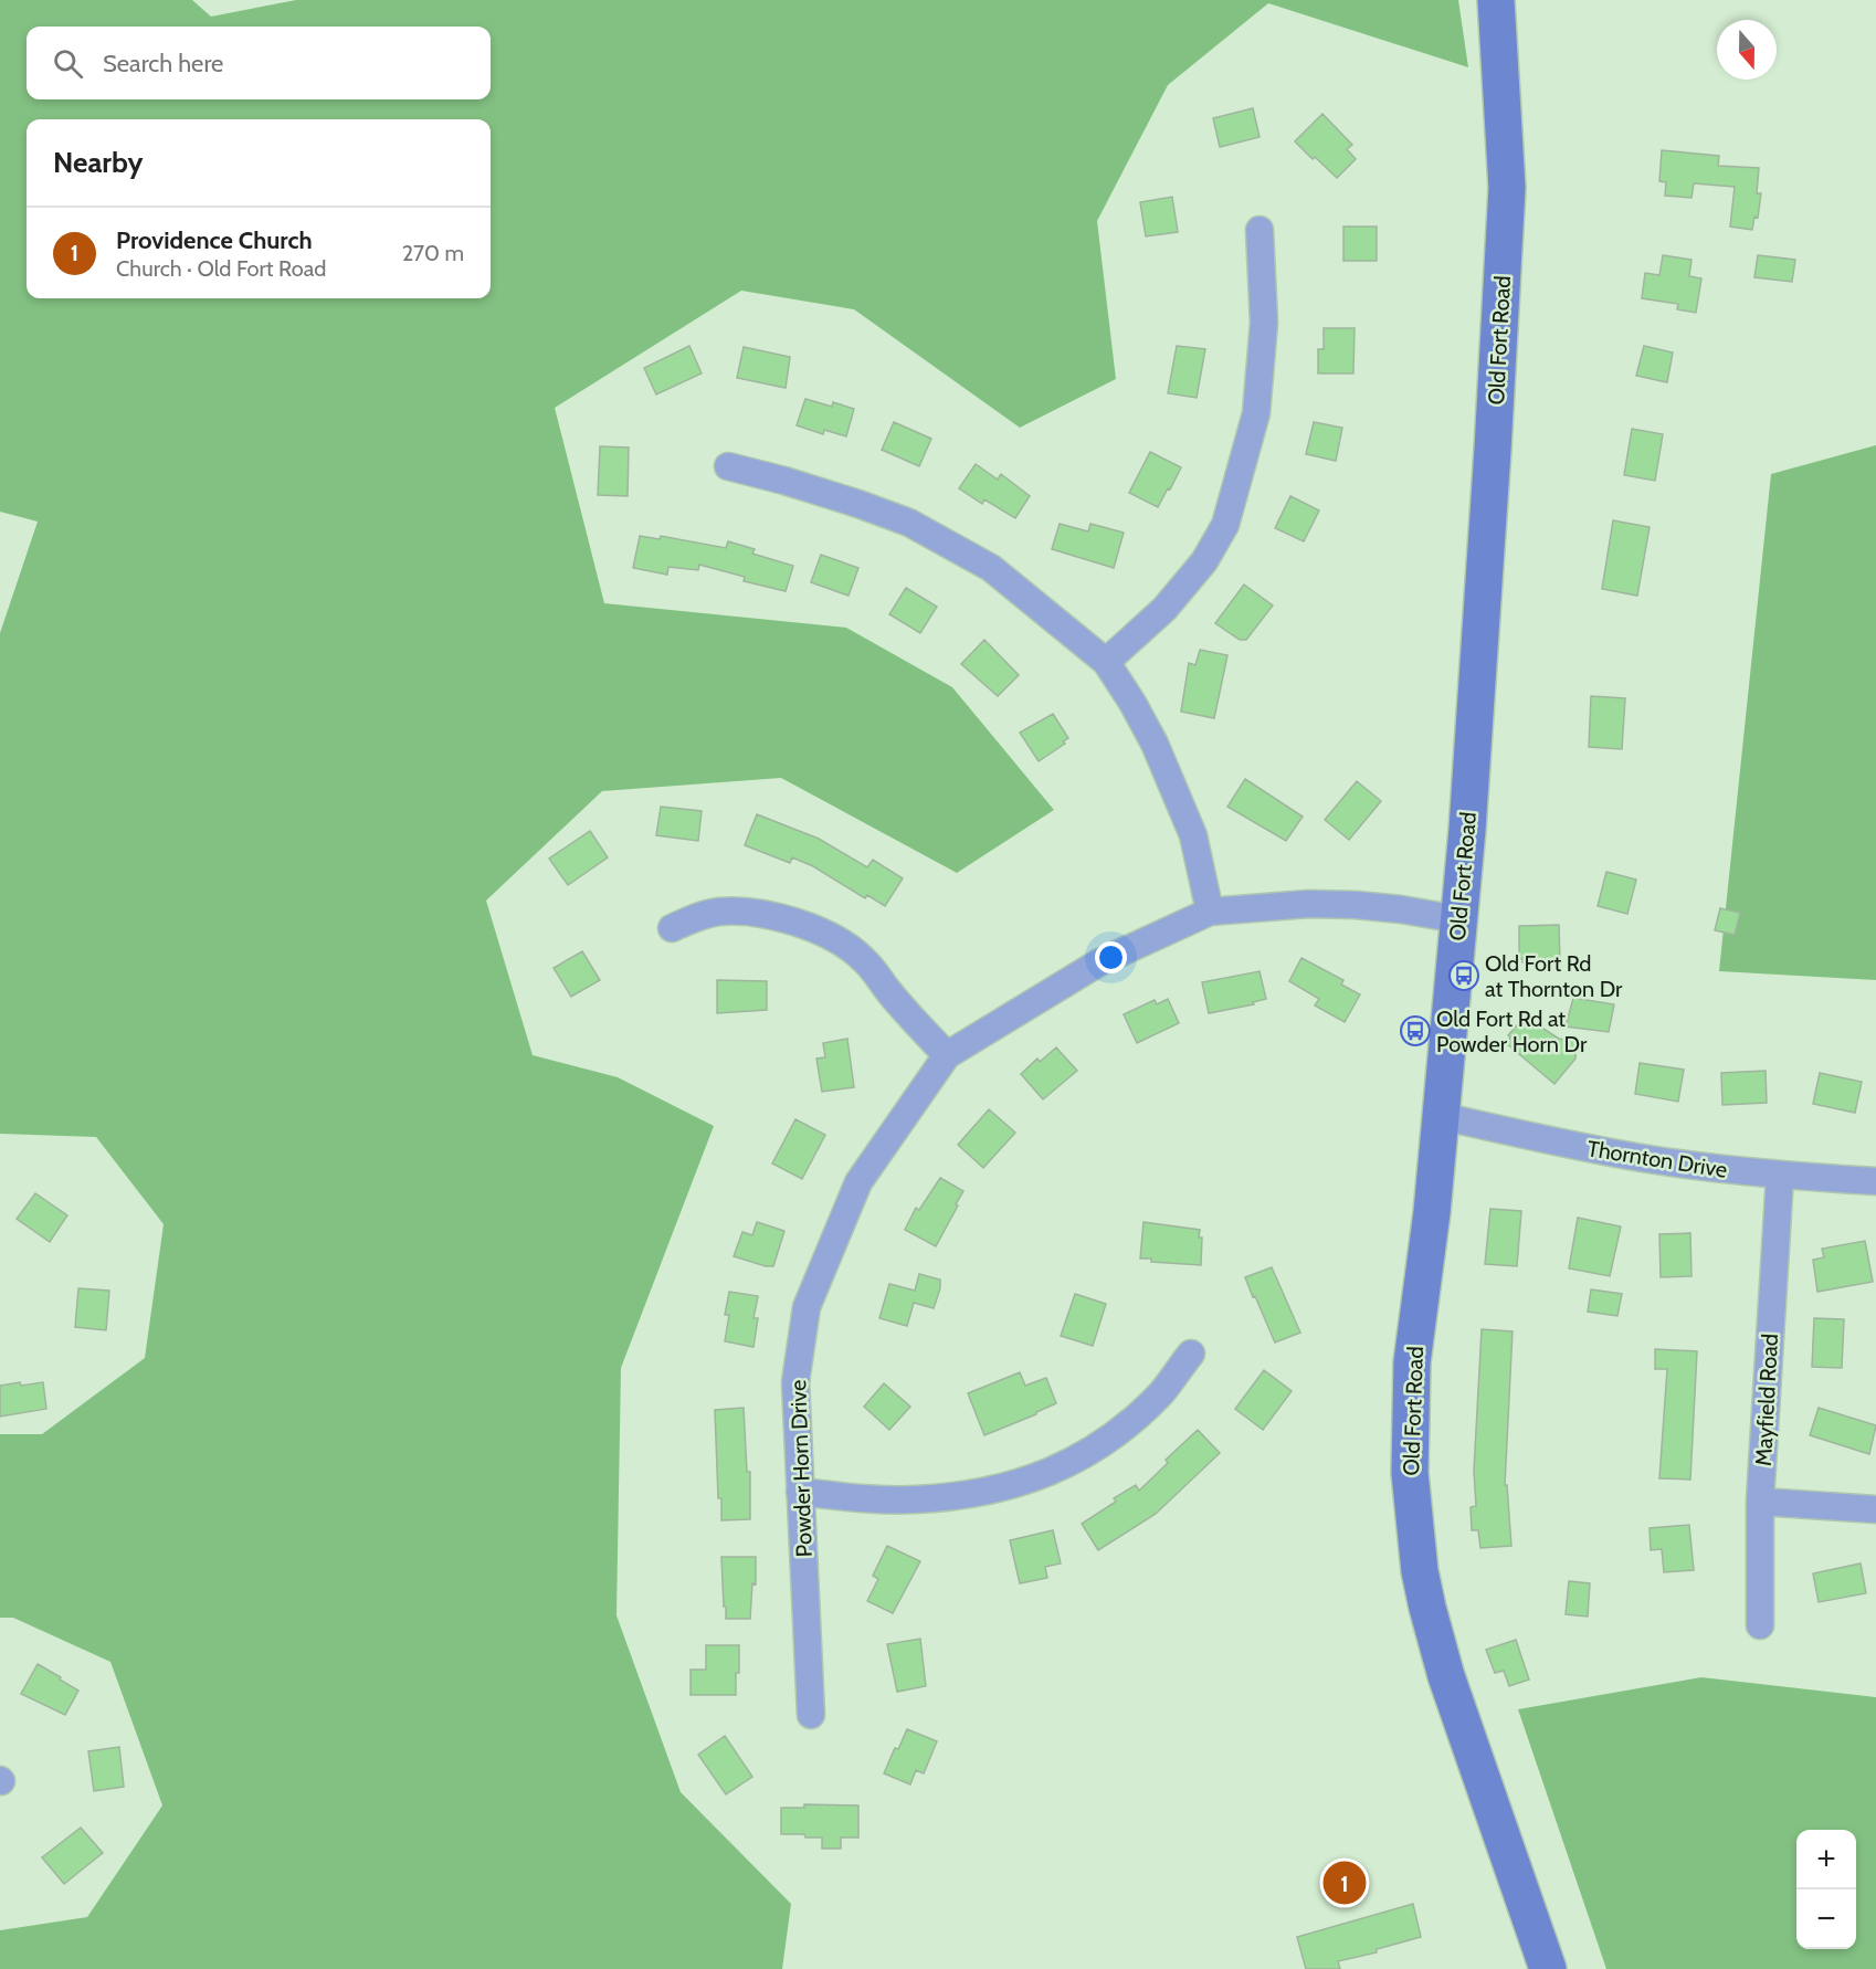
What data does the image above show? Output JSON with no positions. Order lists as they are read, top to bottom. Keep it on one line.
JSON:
{"streets":{"main road":["Old Fort Road"],"street":["Thornton Drive","Mayfield Road","Powder Horn Drive"]},"crossings":[["Old Fort Road","Thornton Drive"],["Old Fort Road","Powder Horn Drive"],["Thornton Drive","Mayfield Road"]],"places":{"bus stop":["Old Fort Rd at Thornton Dr","Old Fort Rd at Powder Horn Dr"]},"north":"bottom","page":{"search":"Search here","heading":"Nearby","list":[{"mark":"1","name":"Providence Church","note":"Church · Old Fort Road","value":"270 m"}],"map_buttons":["+","−"],"pins":"1"}}
